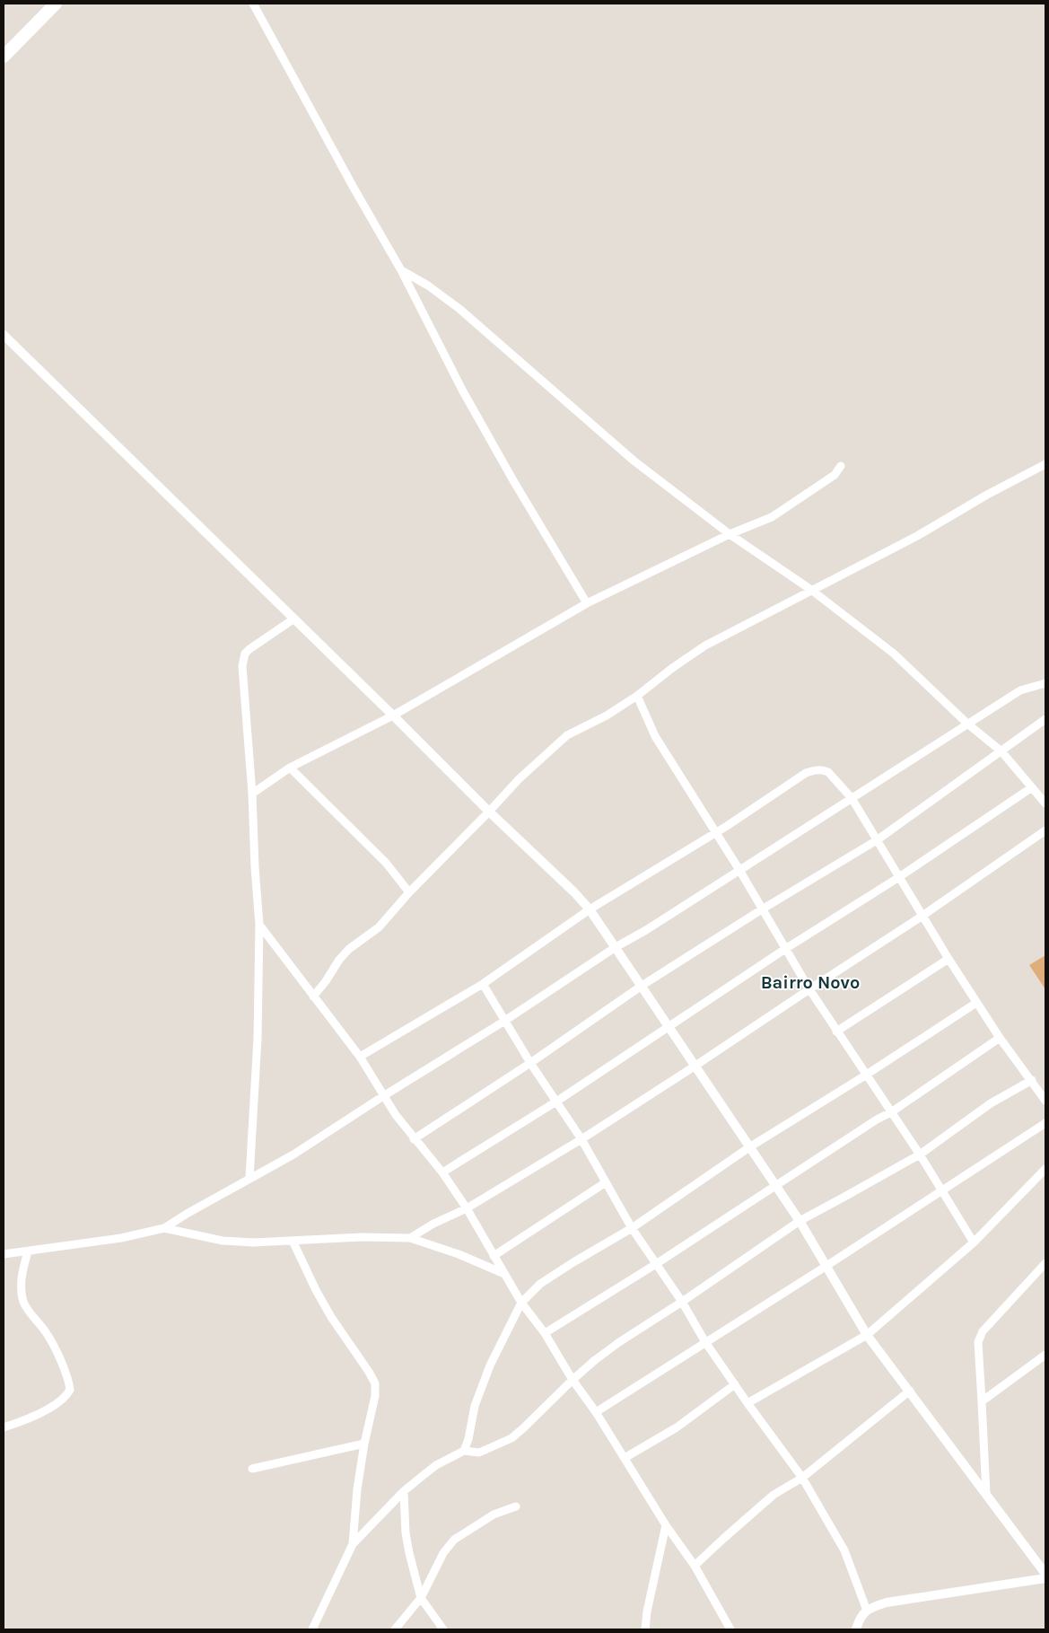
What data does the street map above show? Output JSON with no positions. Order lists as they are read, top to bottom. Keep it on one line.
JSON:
{"districts":["Bairro Novo"]}
